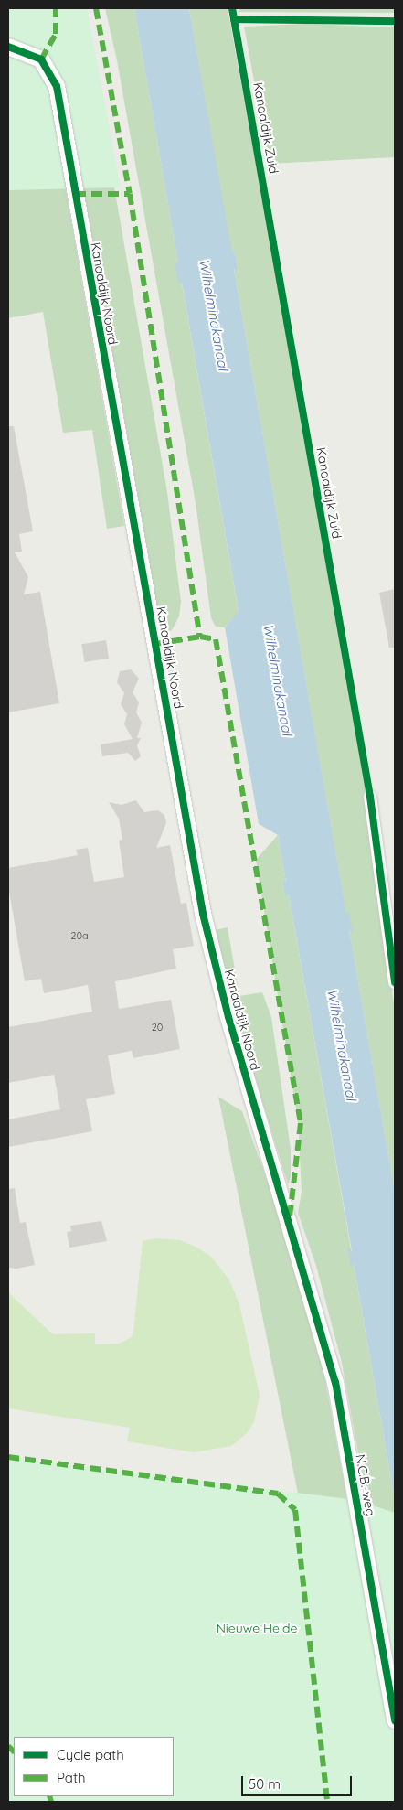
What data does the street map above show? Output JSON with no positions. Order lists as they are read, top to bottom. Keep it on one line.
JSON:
{"streets":{"street":["Kanaaldijk Noord","N.C.B.-weg"],"cycle path":["Kanaaldijk Zuid"]},"crossings":[["Kanaaldijk Noord","N.C.B.-weg"]],"water":["Wilhelminakanaal"],"parks":["Nieuwe Heide"],"house_numbers":["20a","20"],"legend":["Cycle path","Path"],"scale_bar":"50 m"}
